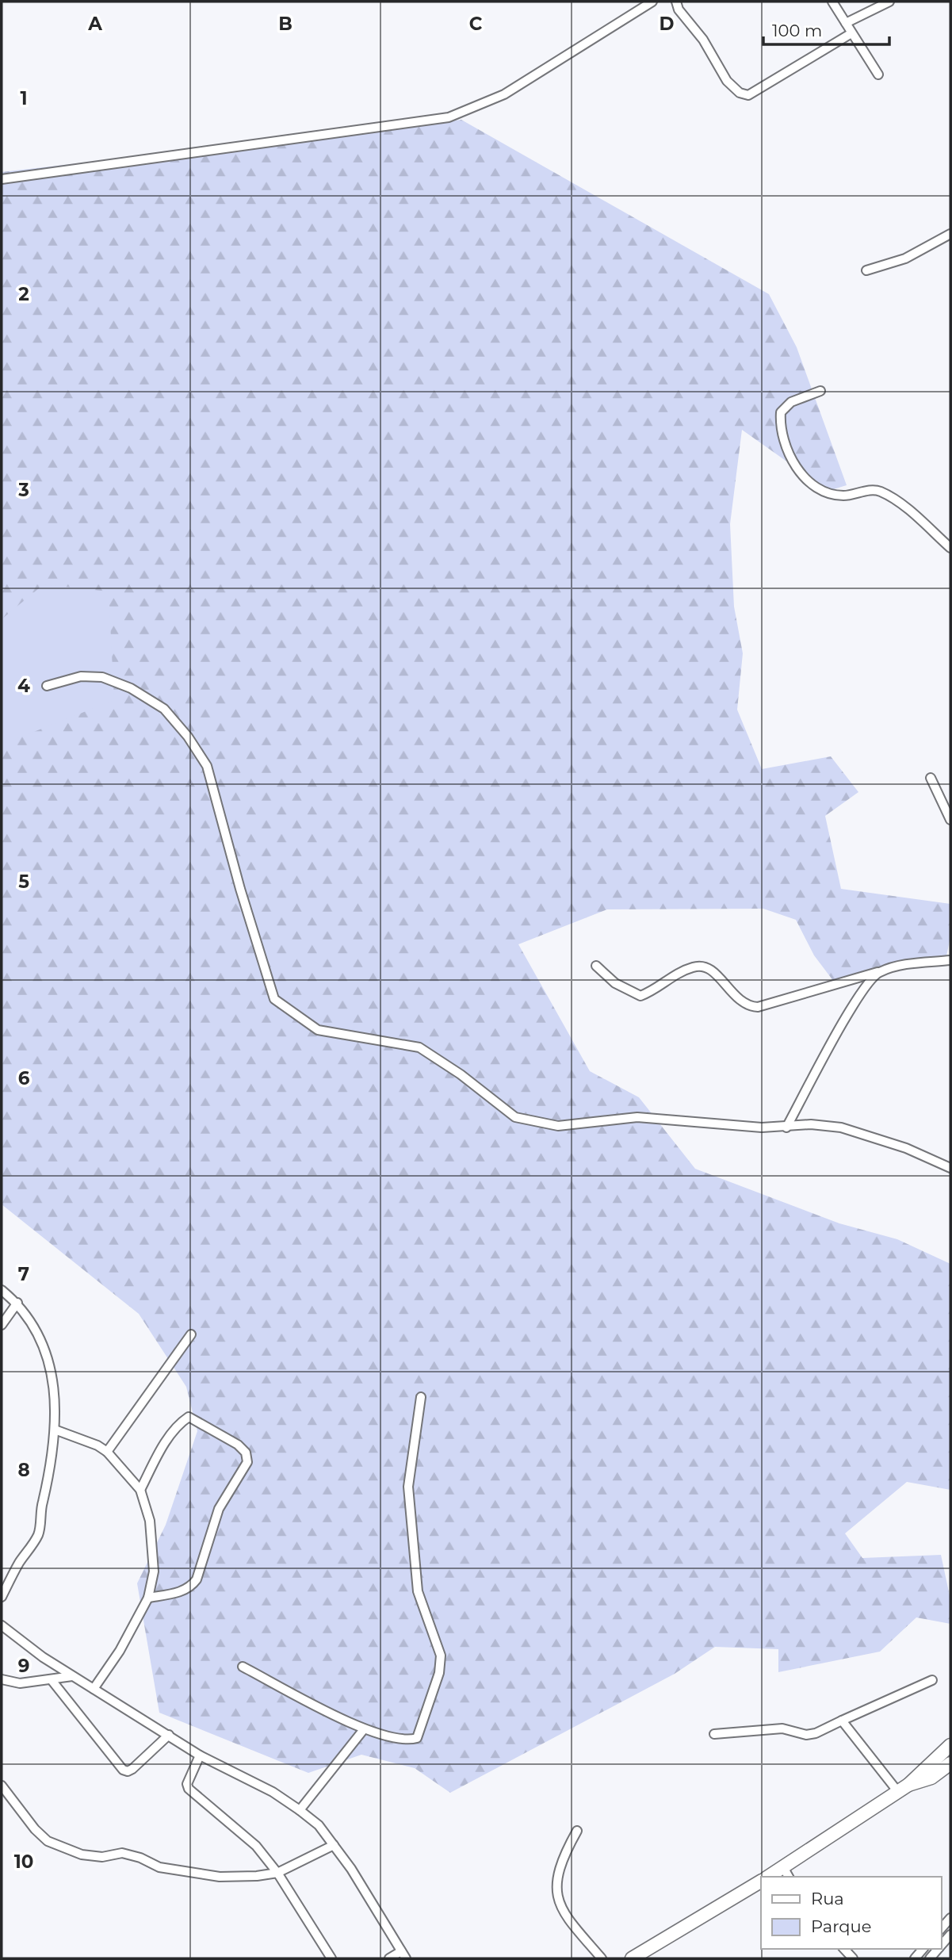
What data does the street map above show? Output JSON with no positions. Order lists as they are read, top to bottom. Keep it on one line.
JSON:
{"legend":["Rua","Parque"],"scale_bar":"100 m","grid":{"columns":["A","B","C","D"],"rows":["1","2","3","4","5","6","7","8","9","10"]}}
